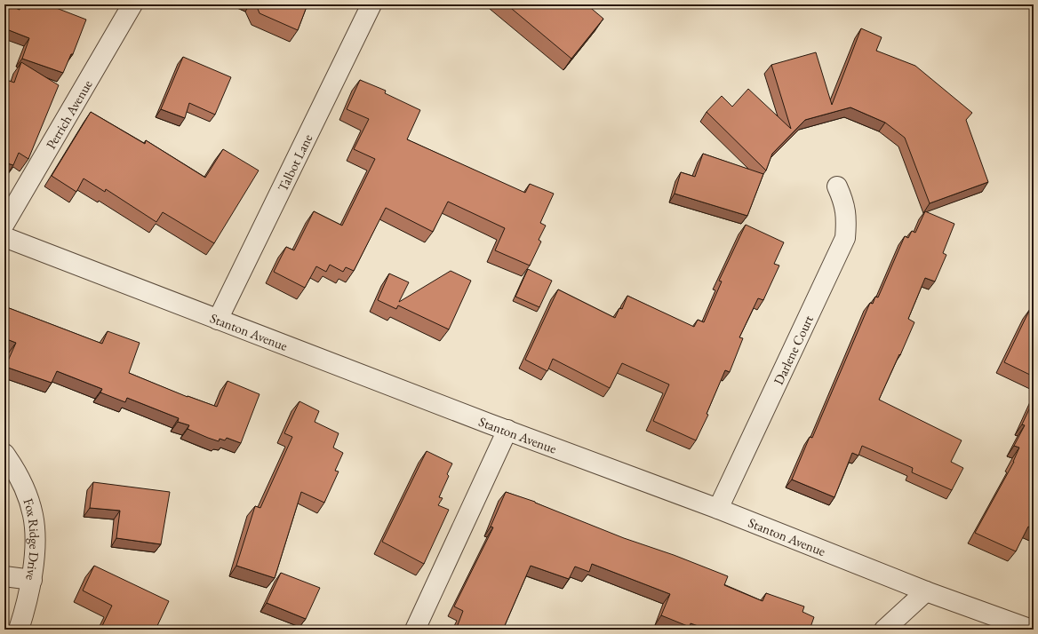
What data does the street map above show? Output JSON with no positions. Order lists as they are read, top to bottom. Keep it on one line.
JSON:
{"streets":{"street":["Perrich Avenue","Talbot Lane","Stanton Avenue","Darlene Court","Fox Ridge Drive"]},"crossings":[["Talbot Lane","Stanton Avenue"],["Stanton Avenue","Darlene Court"]]}
